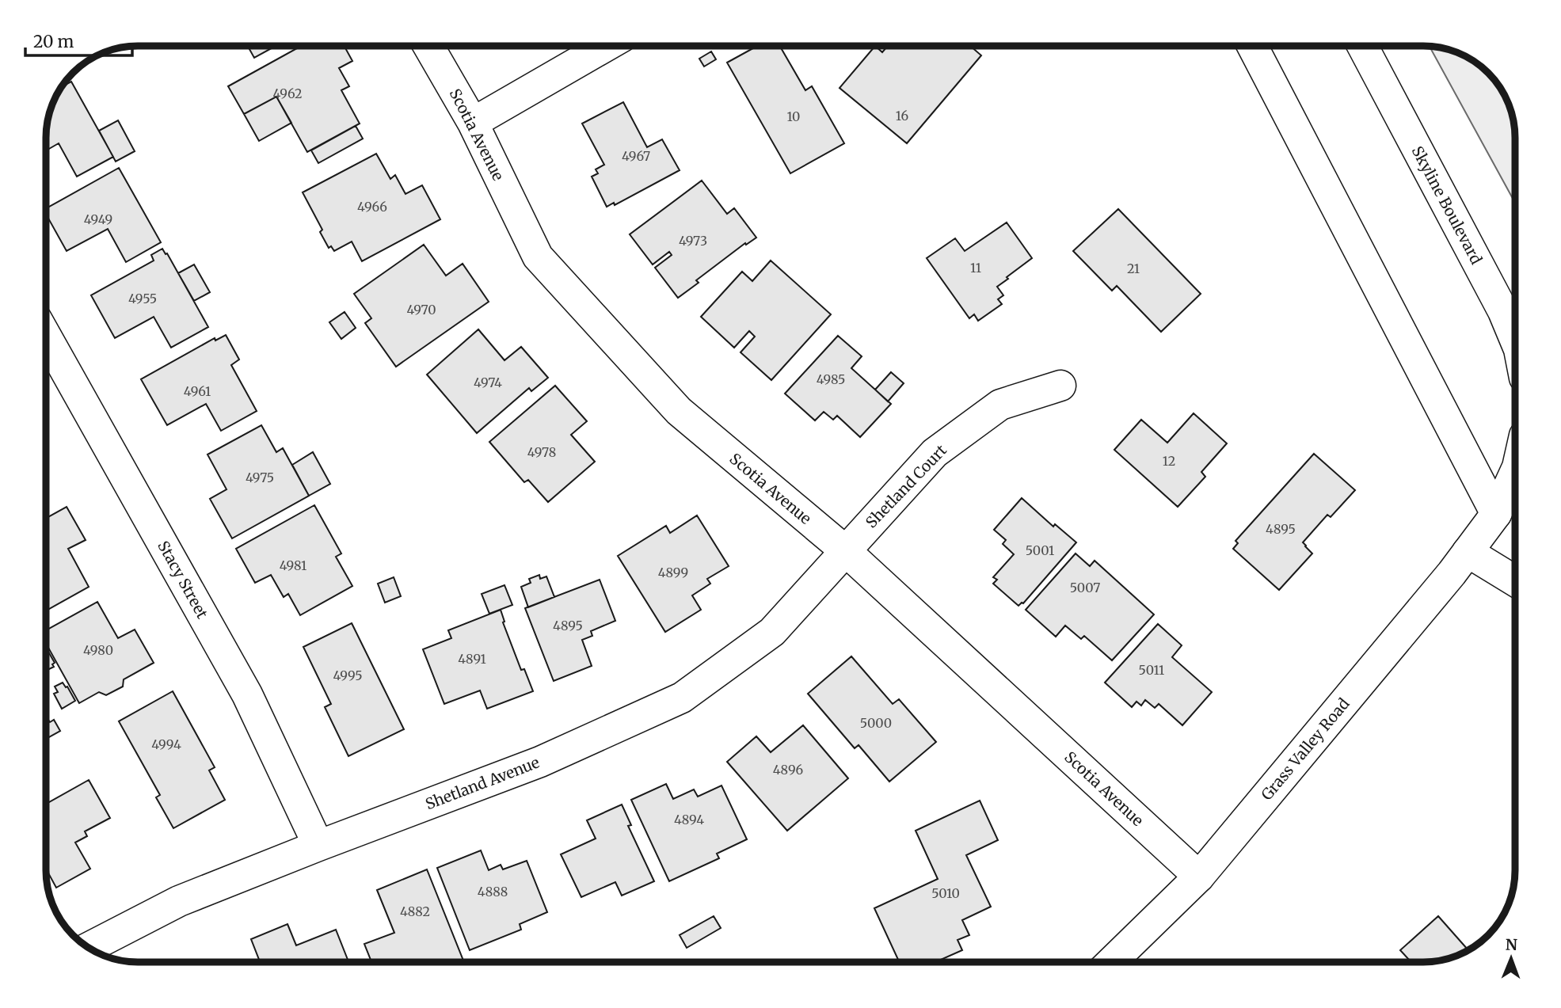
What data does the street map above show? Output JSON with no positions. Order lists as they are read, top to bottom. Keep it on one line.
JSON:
{"streets":{"street":["Scotia Avenue","Skyline Boulevard","Shetland Court","Stacy Street","Grass Valley Road","Shetland Avenue"]},"crossings":[["Scotia Avenue","Shetland Court"],["Scotia Avenue","Grass Valley Road"],["Scotia Avenue","Shetland Avenue"],["Shetland Court","Shetland Avenue"],["Stacy Street","Shetland Avenue"]],"house_numbers":["4962","16","10","4967","4966","4949","4973","11","21","4955","4970","4985","4974","4961","4978","12","4975","4895","5001","4981","4899","5007","4895","4980","4891","5011","4995","5000","4994","4896","4894","4888","5010","4882"],"scale_bar":"20 m","north":"top"}
